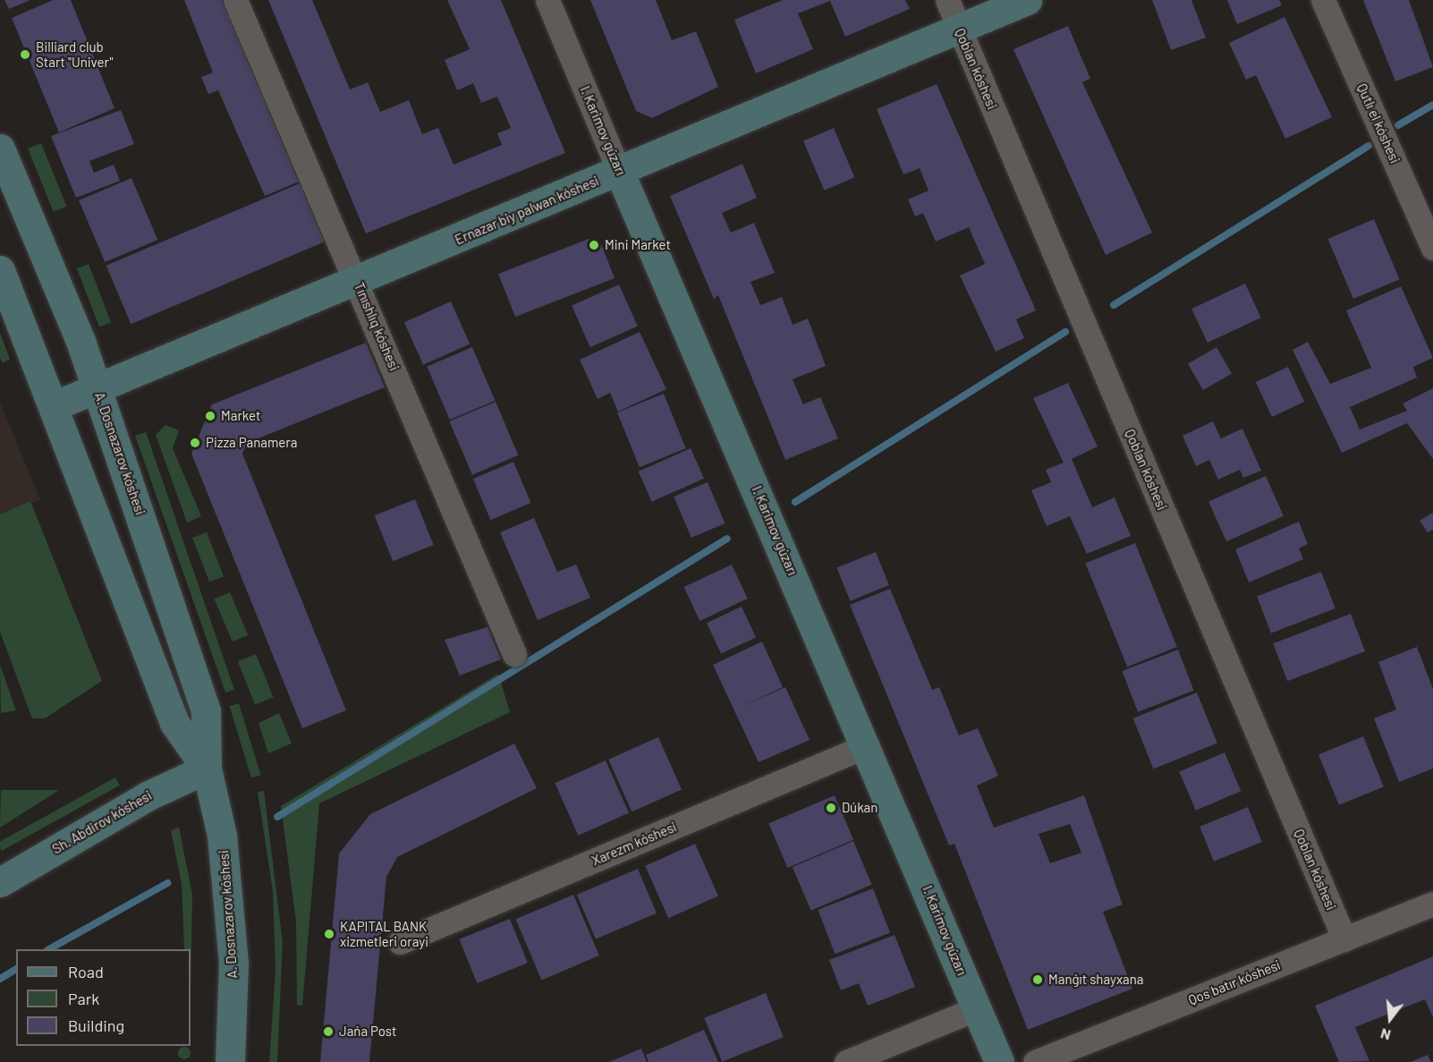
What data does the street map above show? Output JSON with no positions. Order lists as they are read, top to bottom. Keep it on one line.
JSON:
{"streets":{"street":["Qoblan kóshesi","Qutlı el kóshesi","I. Karimov gúzarı","Ernazar biy palwan kóshesi","Tınıshlıq kóshesi","A. Dosnazarov kóshesi","Sh. Abdirov kóshesi","Xarezm kóshesi","Qos batır kóshesi"]},"crossings":[["Qoblan kóshesi","Ernazar biy palwan kóshesi"],["Qoblan kóshesi","Qos batır kóshesi"],["I. Karimov gúzarı","Ernazar biy palwan kóshesi"],["I. Karimov gúzarı","Xarezm kóshesi"],["Ernazar biy palwan kóshesi","Tınıshlıq kóshesi"],["Ernazar biy palwan kóshesi","A. Dosnazarov kóshesi"],["A. Dosnazarov kóshesi","Sh. Abdirov kóshesi"]],"places":["Billiard club Start \"Univer\"","Mini Market","Market","Pizza Panamera","Dúkan","KAPITAL BANK xizmetleri orayi","Manǵıt shayxana","Jańa Post"],"legend":["Road","Park","Building"],"north":"bottom"}
